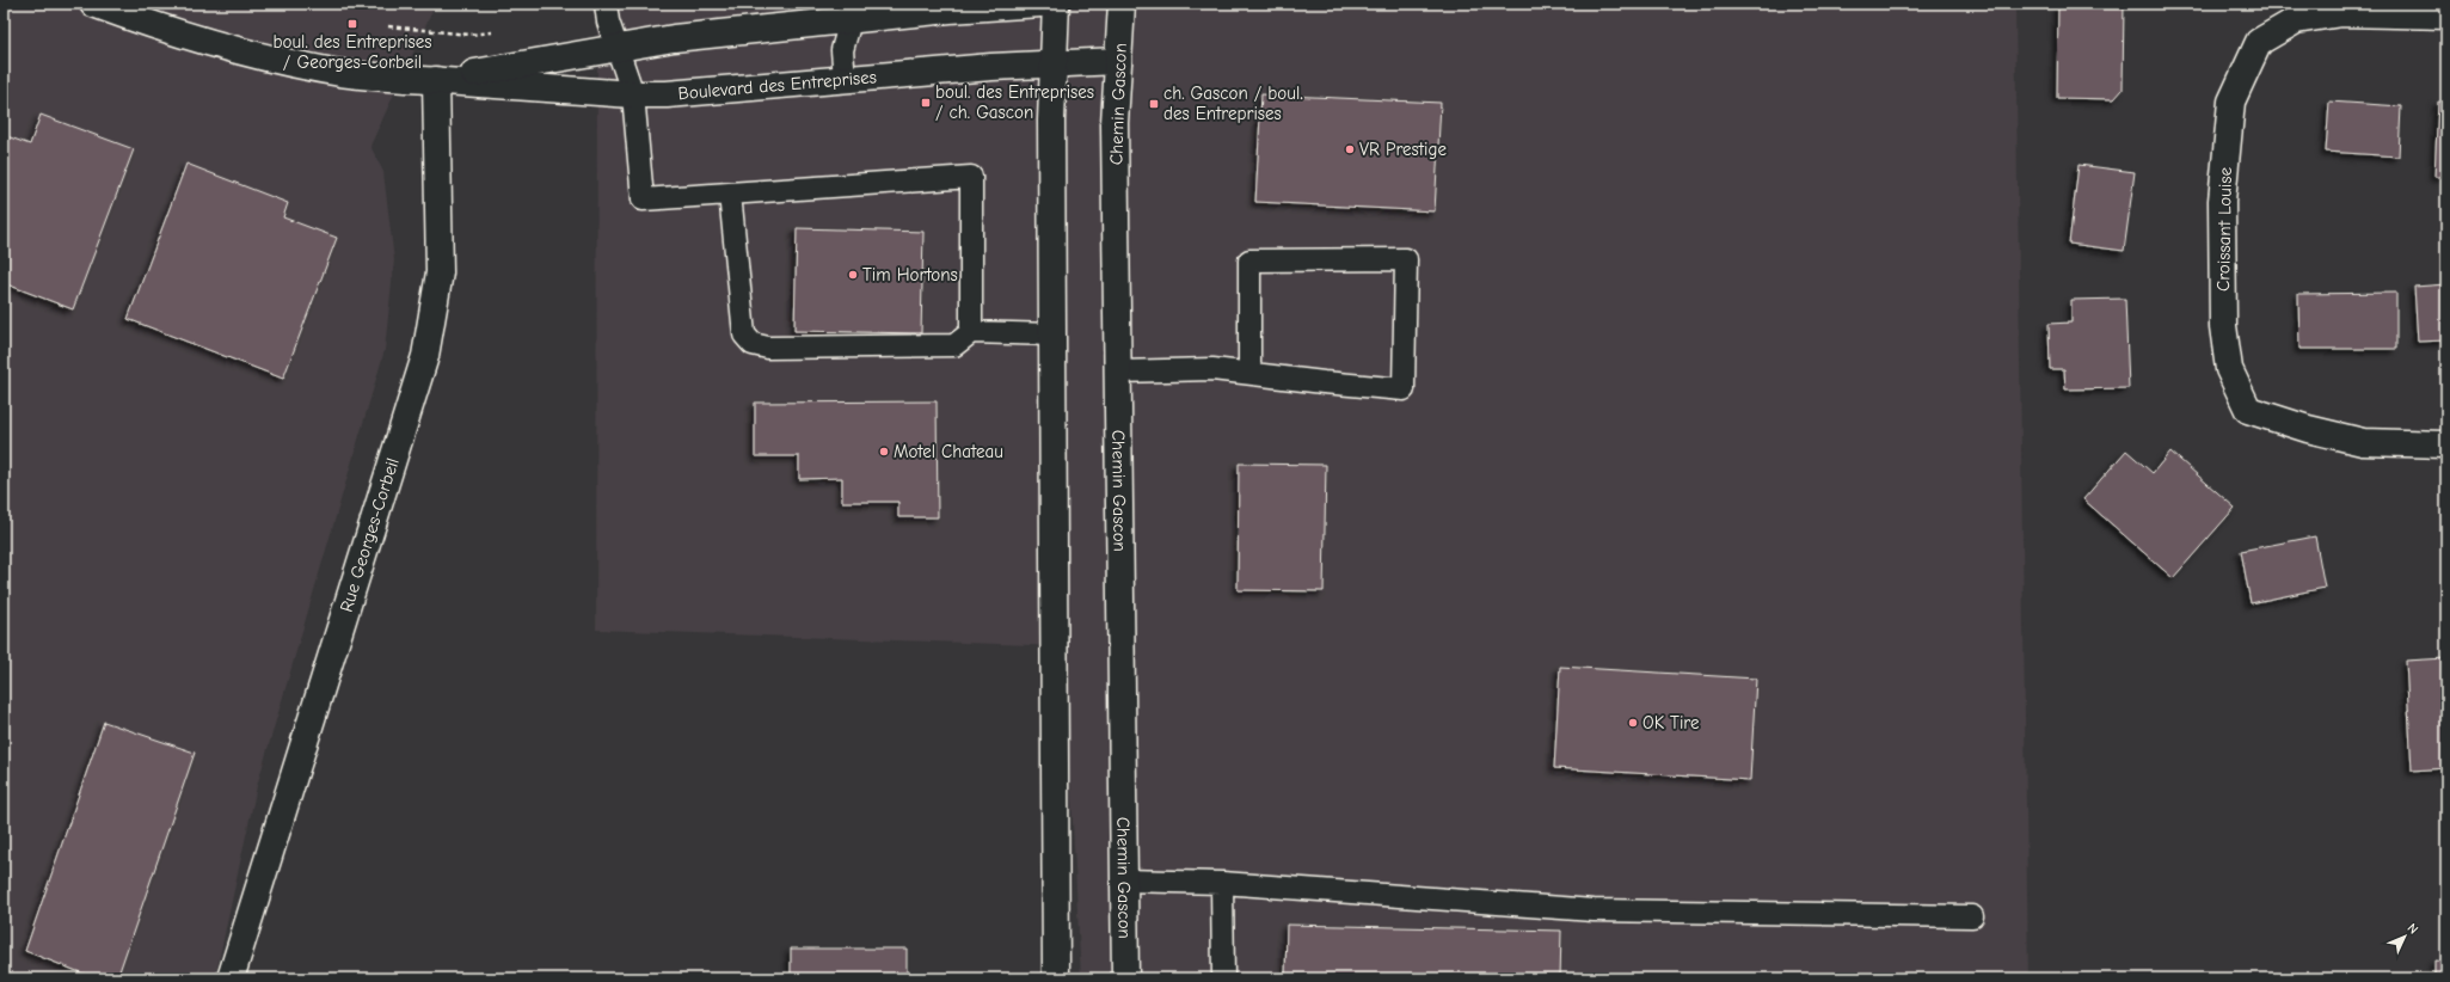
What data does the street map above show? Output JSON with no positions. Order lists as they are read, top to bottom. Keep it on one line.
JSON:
{"streets":{"street":["Boulevard des Entreprises","Chemin Gascon","Croissant Louise","Rue Georges-Corbeil"]},"crossings":[["Boulevard des Entreprises","Chemin Gascon"],["Boulevard des Entreprises","Rue Georges-Corbeil"]],"places":{"transit":["boul. des Entreprises / Georges-Corbeil","boul. des Entreprises / ch. Gascon","ch. Gascon / boul. des Entreprises"],"other":["VR Prestige","Tim Hortons","Motel Chateau","OK Tire"]},"north":"top right"}
